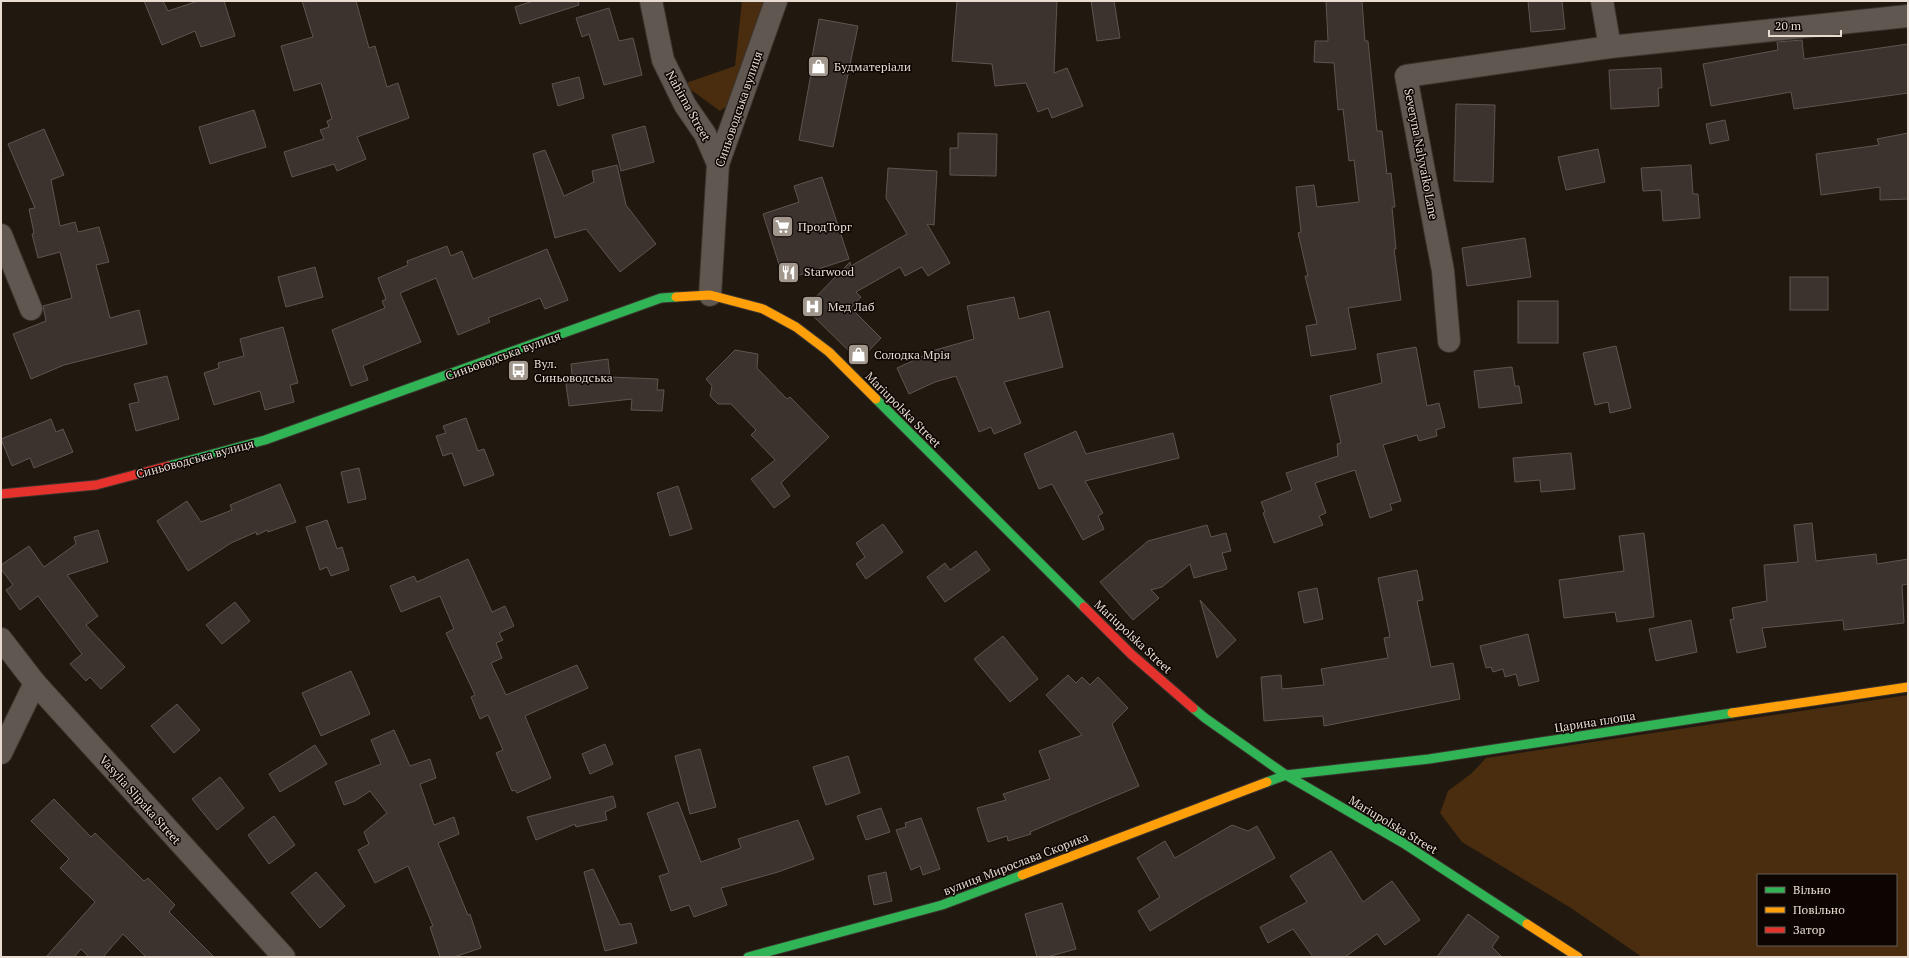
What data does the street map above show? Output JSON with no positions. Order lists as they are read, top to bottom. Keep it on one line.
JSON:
{"streets":{"street":["Nahirna Street","Синьоводська вулиця","Severyna Nalyvaiko Lane","Mariupolska Street","Царина площа","Vasylia Slipaka Street","вулиця Мирослава Скорика"]},"crossings":[["Nahirna Street","Синьоводська вулиця"],["Синьоводська вулиця","Mariupolska Street"],["Mariupolska Street","Царина площа"],["Mariupolska Street","вулиця Мирослава Скорика"],["Царина площа","вулиця Мирослава Скорика"]],"places":{"shop":["Будматеріали","Солодка Мрія"],"supermarket":["ПродТорг"],"restaurant":["Starwood"],"hospital":["Мед Лаб"],"bus stop":["Вул. Синьоводська"]},"legend":["Вільно","Повільно","Затор"],"scale_bar":"20 m"}
